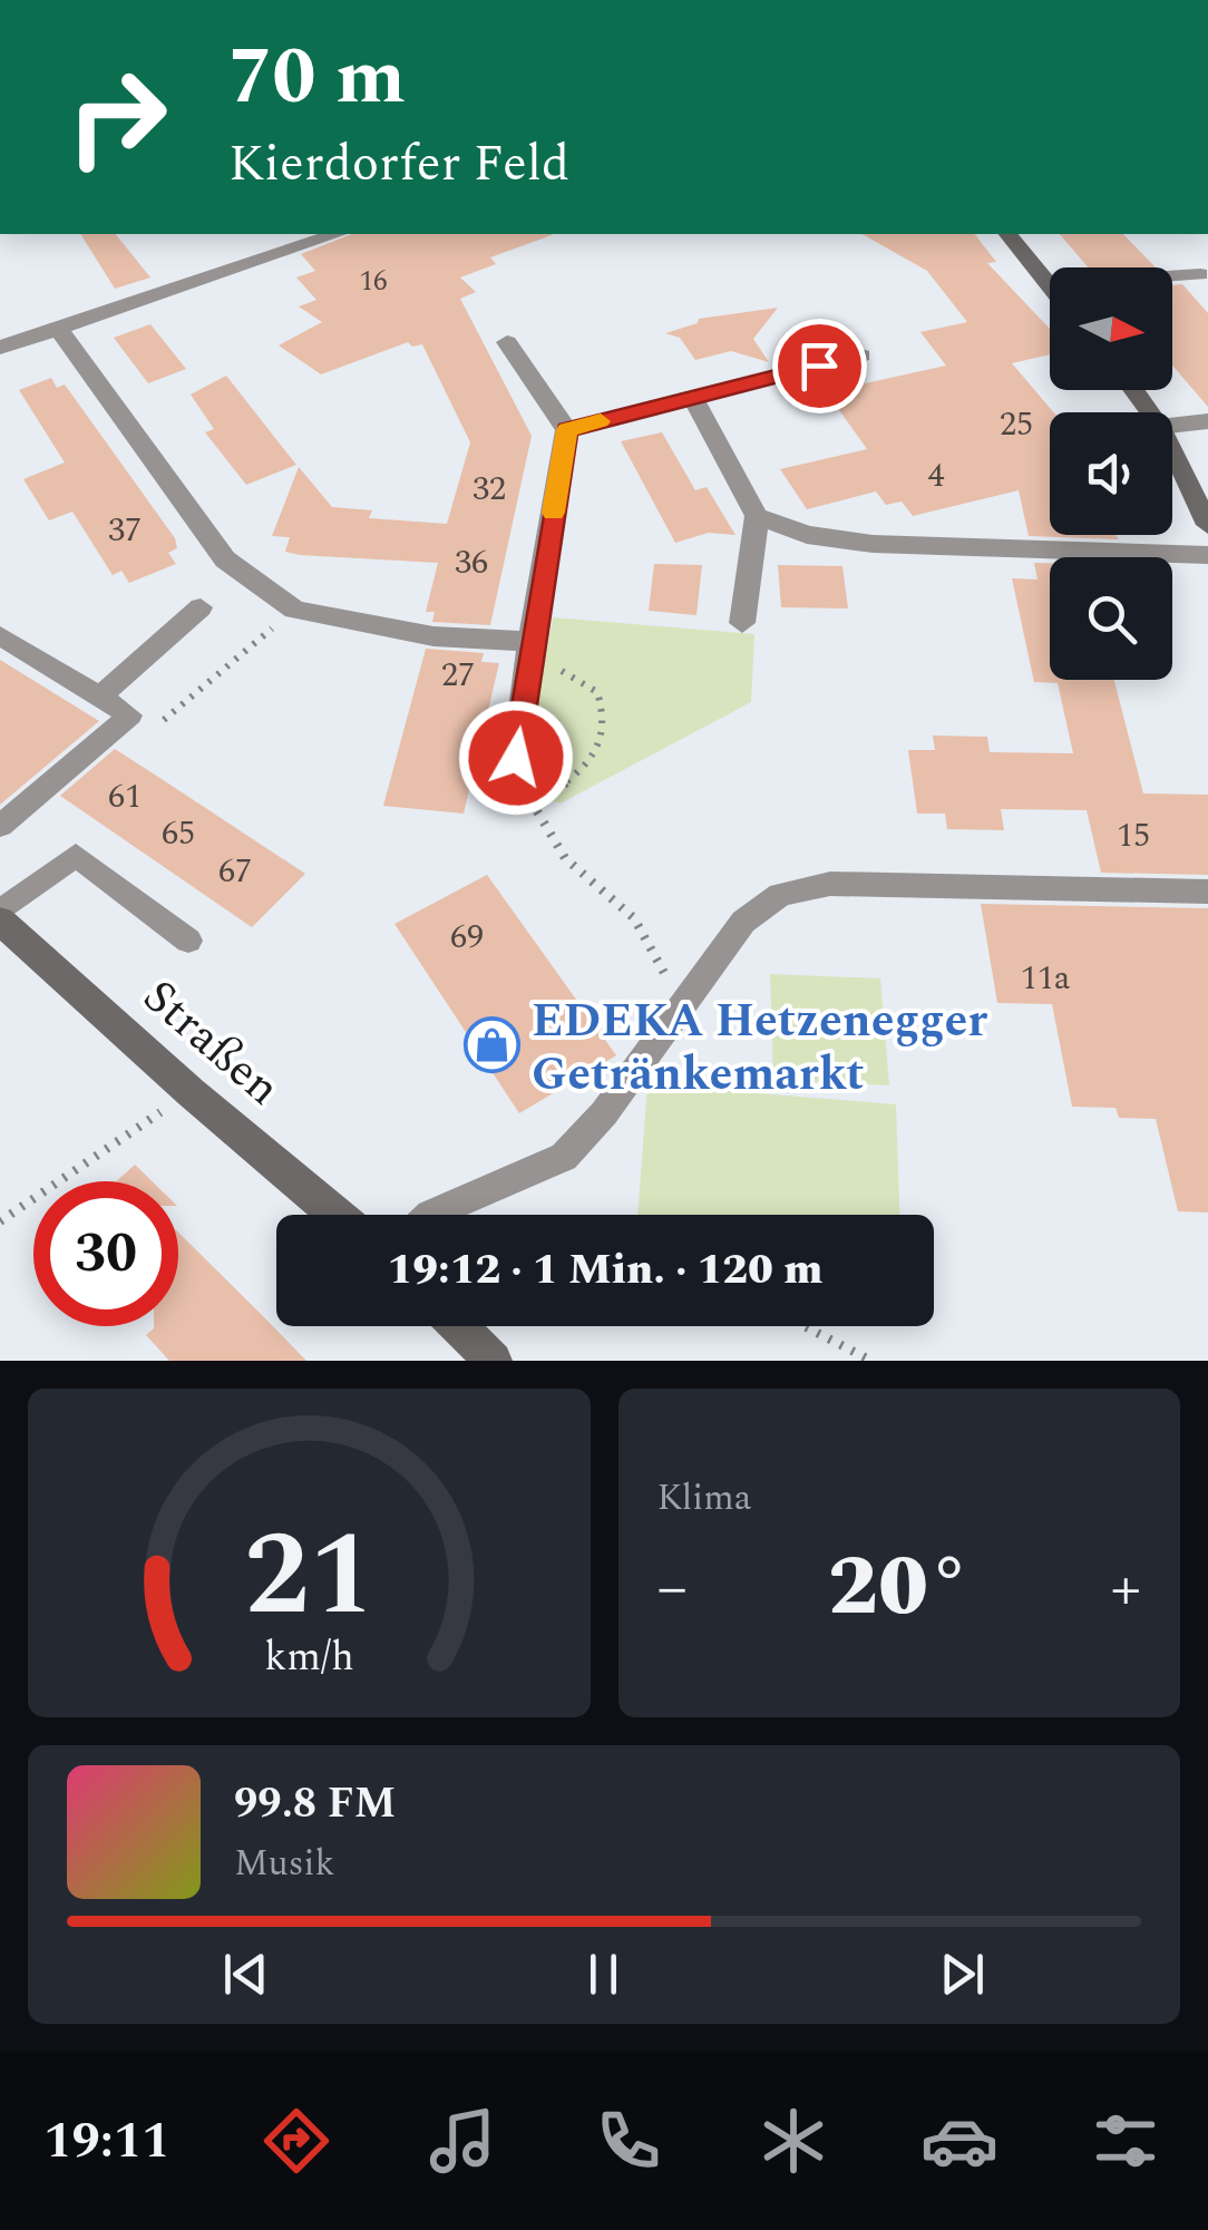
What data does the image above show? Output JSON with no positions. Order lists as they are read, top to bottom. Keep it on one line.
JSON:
{"streets":{"main road":["Straßen"]},"places":{"shop":["EDEKA Hetzenegger Getränkemarkt"]},"house_numbers":["16","25","4","32","37","36","27","61","65","15","67","69","11a"],"north":"right","page":{"turn":["70 m","Kierdorfer Feld"],"limit":"30","trip":"19:12 · 1 Min. · 120 m","tile":"Klima","heat":["−","20°","+"],"song":["99.8 FM","Musik"],"tabs":"19:11","gauge":["21","km/h"]}}
